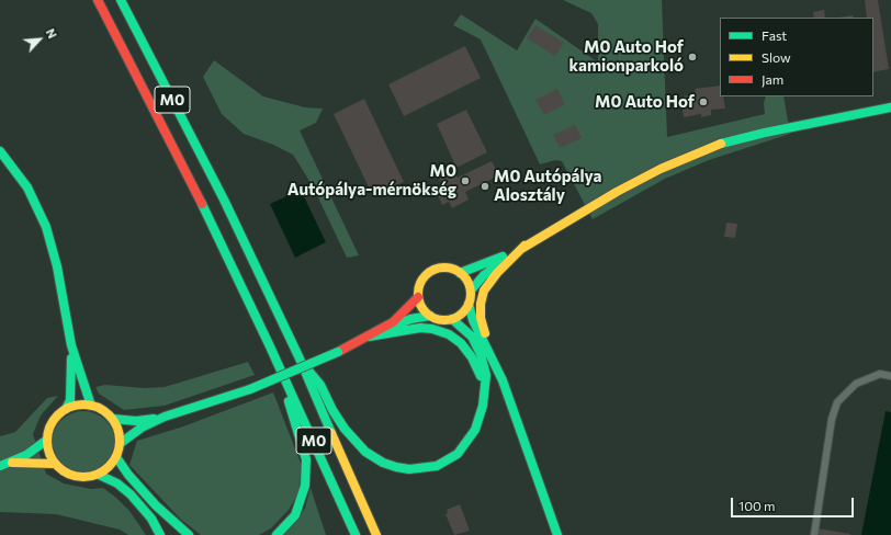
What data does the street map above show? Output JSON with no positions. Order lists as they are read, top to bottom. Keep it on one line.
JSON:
{"streets":{"main road":["M0"]},"places":["M0 Auto Hof kamionparkoló","M0 Auto Hof","M0 Autópálya-mérnökség","M0 Autópálya Alosztály"],"legend":["Fast","Slow","Jam"],"scale_bar":"100 m","north":"top right"}
